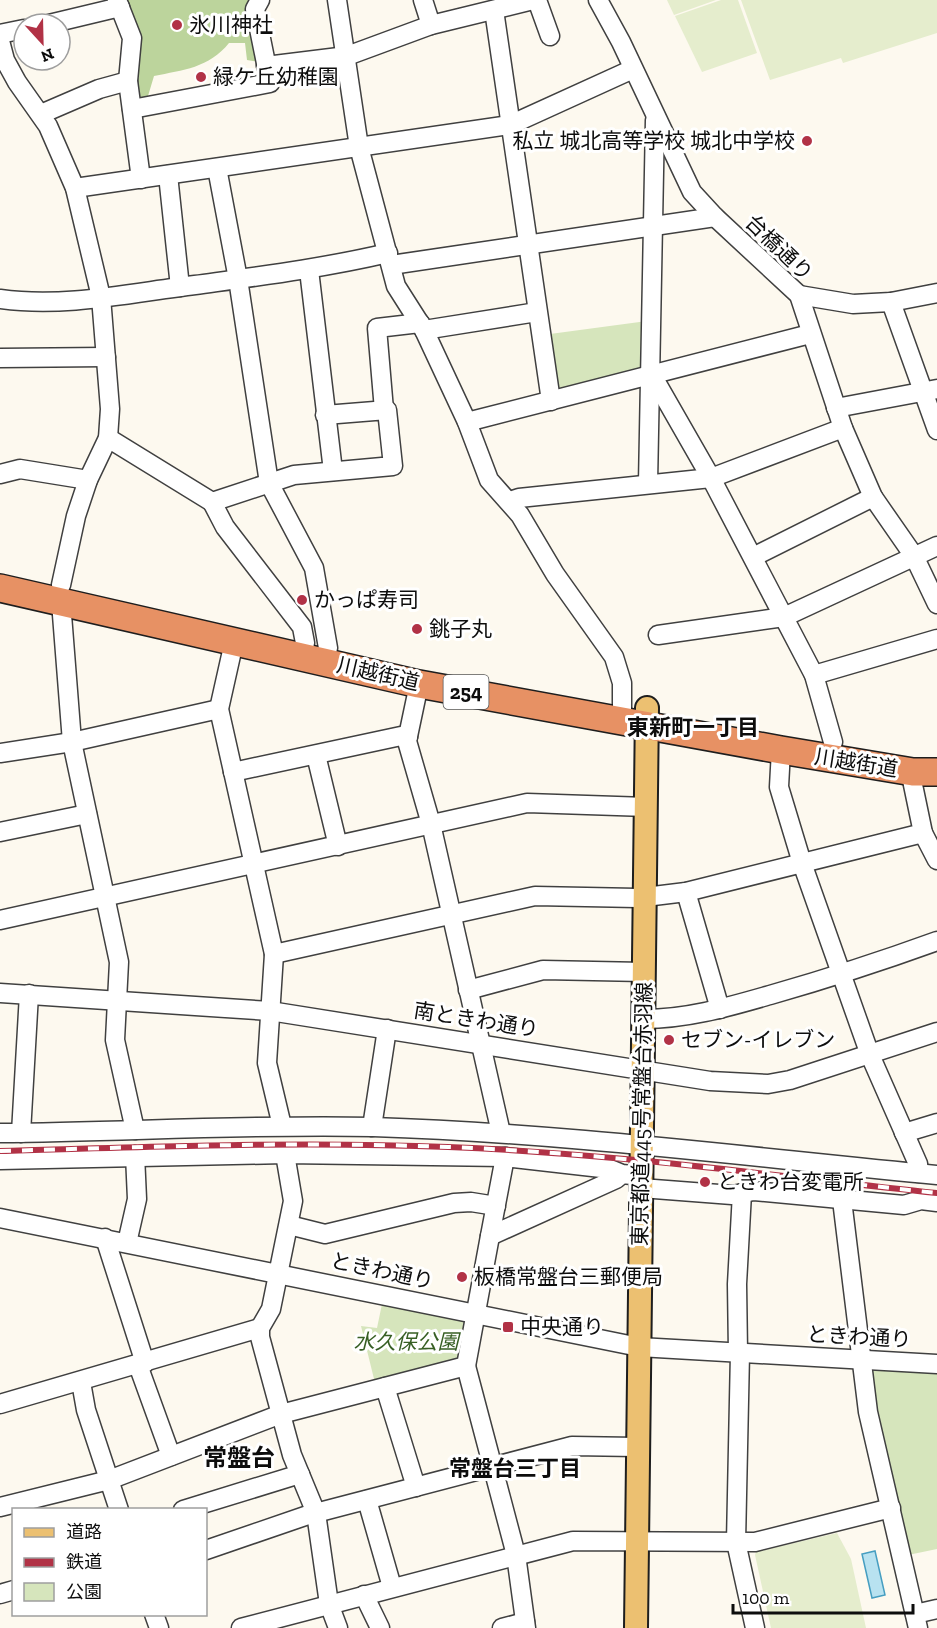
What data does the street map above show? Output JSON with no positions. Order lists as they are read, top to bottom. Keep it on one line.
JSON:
{"streets":{"highway":["川越街道","254"],"main road":["東京都道445号常盤台赤羽線"],"street":["台橋通り","南ときわ通り","ときわ通り"]},"crossings":[["川越街道","東京都道445号常盤台赤羽線"],["南ときわ通り","東京都道445号常盤台赤羽線"],["東京都道445号常盤台赤羽線","ときわ通り"]],"districts":["東新町一丁目","常盤台","常盤台三丁目"],"parks":["水久保公園"],"places":{"other":["氷川神社","緑ケ丘幼稚園","私立 城北高等学校 城北中学校","かっぱ寿司","銚子丸","セブン-イレブン","ときわ台変電所","板橋常盤台三郵便局"],"transit":["中央通り"]},"legend":["道路","鉄道","公園"],"scale_bar":"100 m","north":"bottom"}
